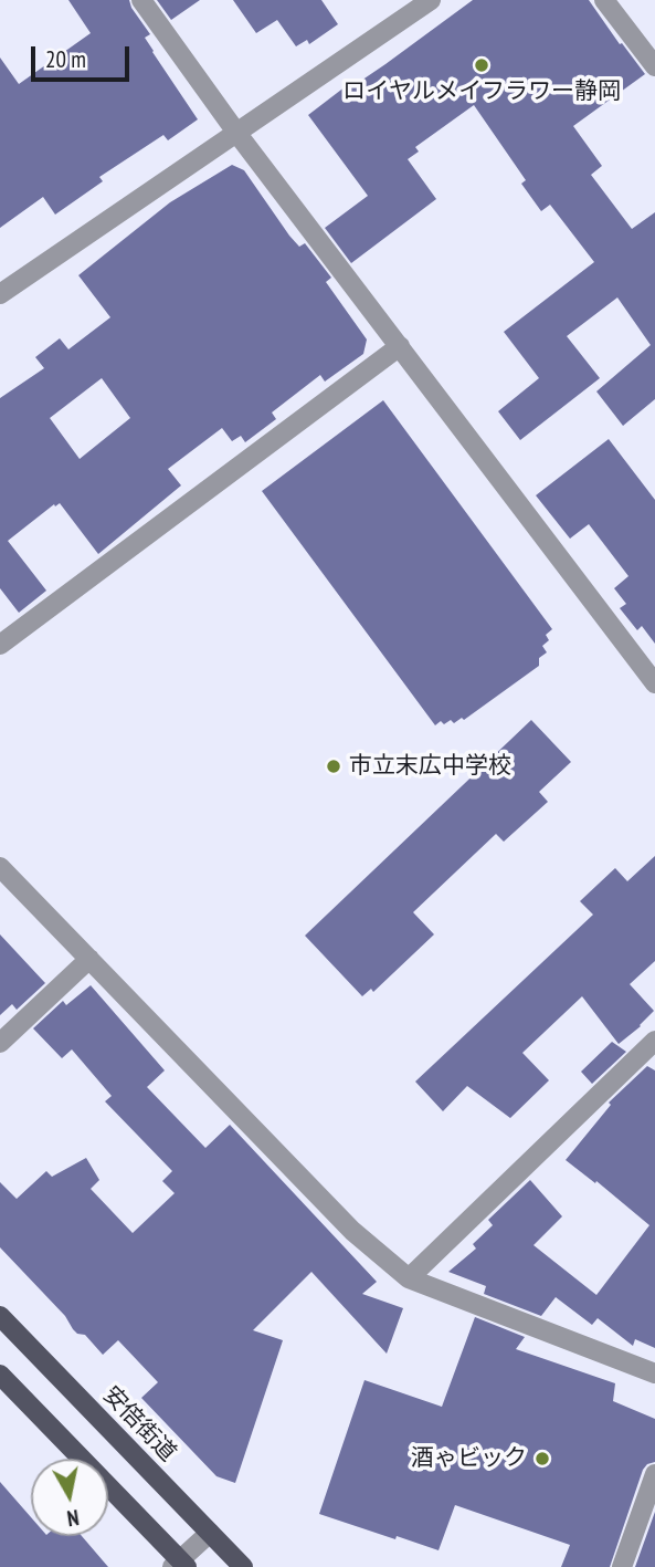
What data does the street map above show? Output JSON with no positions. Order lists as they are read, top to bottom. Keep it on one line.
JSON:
{"streets":{"main road":["安倍街道"]},"places":["ロイヤルメイフラワー静岡","市立末広中学校","酒ゃビック"],"scale_bar":"20 m","north":"bottom"}
